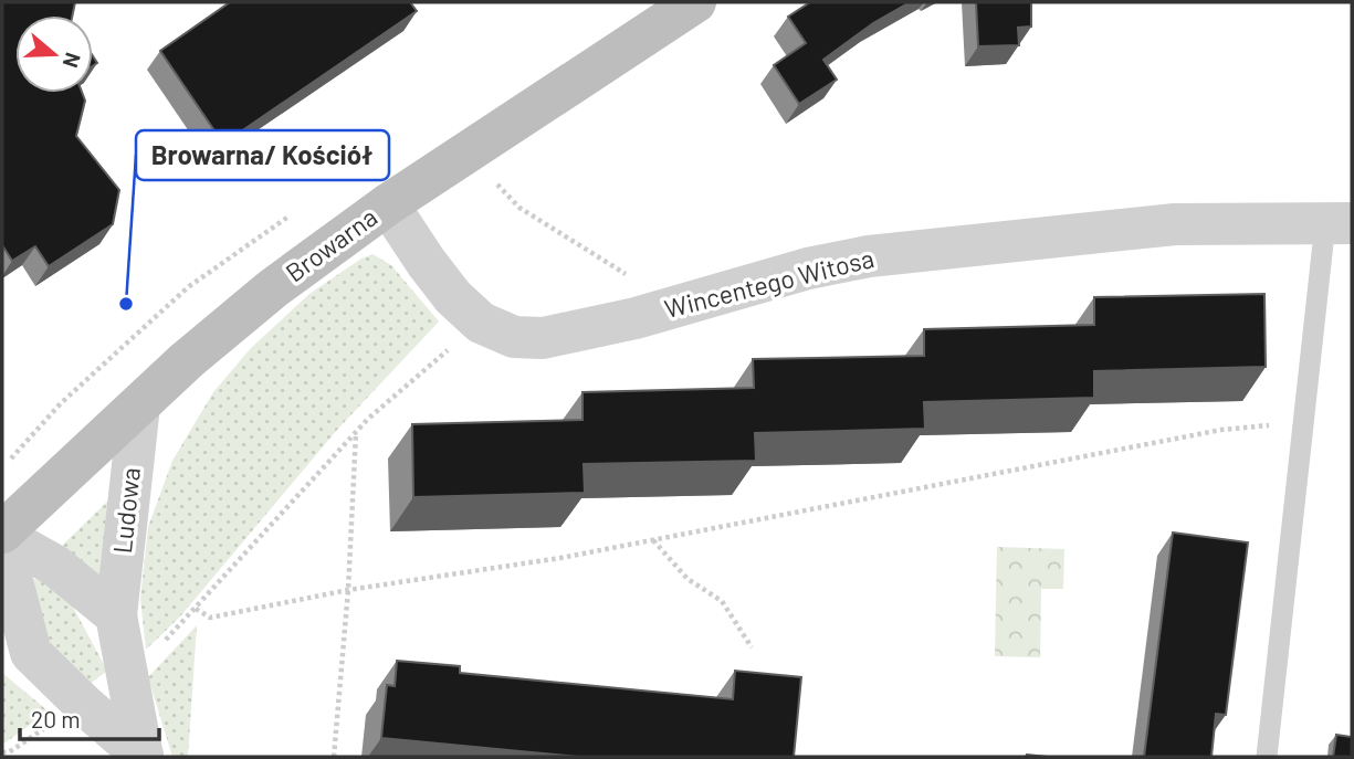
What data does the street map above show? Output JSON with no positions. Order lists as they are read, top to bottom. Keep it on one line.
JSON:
{"streets":{"street":["Browarna","Wincentego Witosa","Ludowa"]},"crossings":[["Browarna","Wincentego Witosa"],["Browarna","Ludowa"]],"places":["Browarna/ Kościół"],"scale_bar":"20 m","north":"right"}
